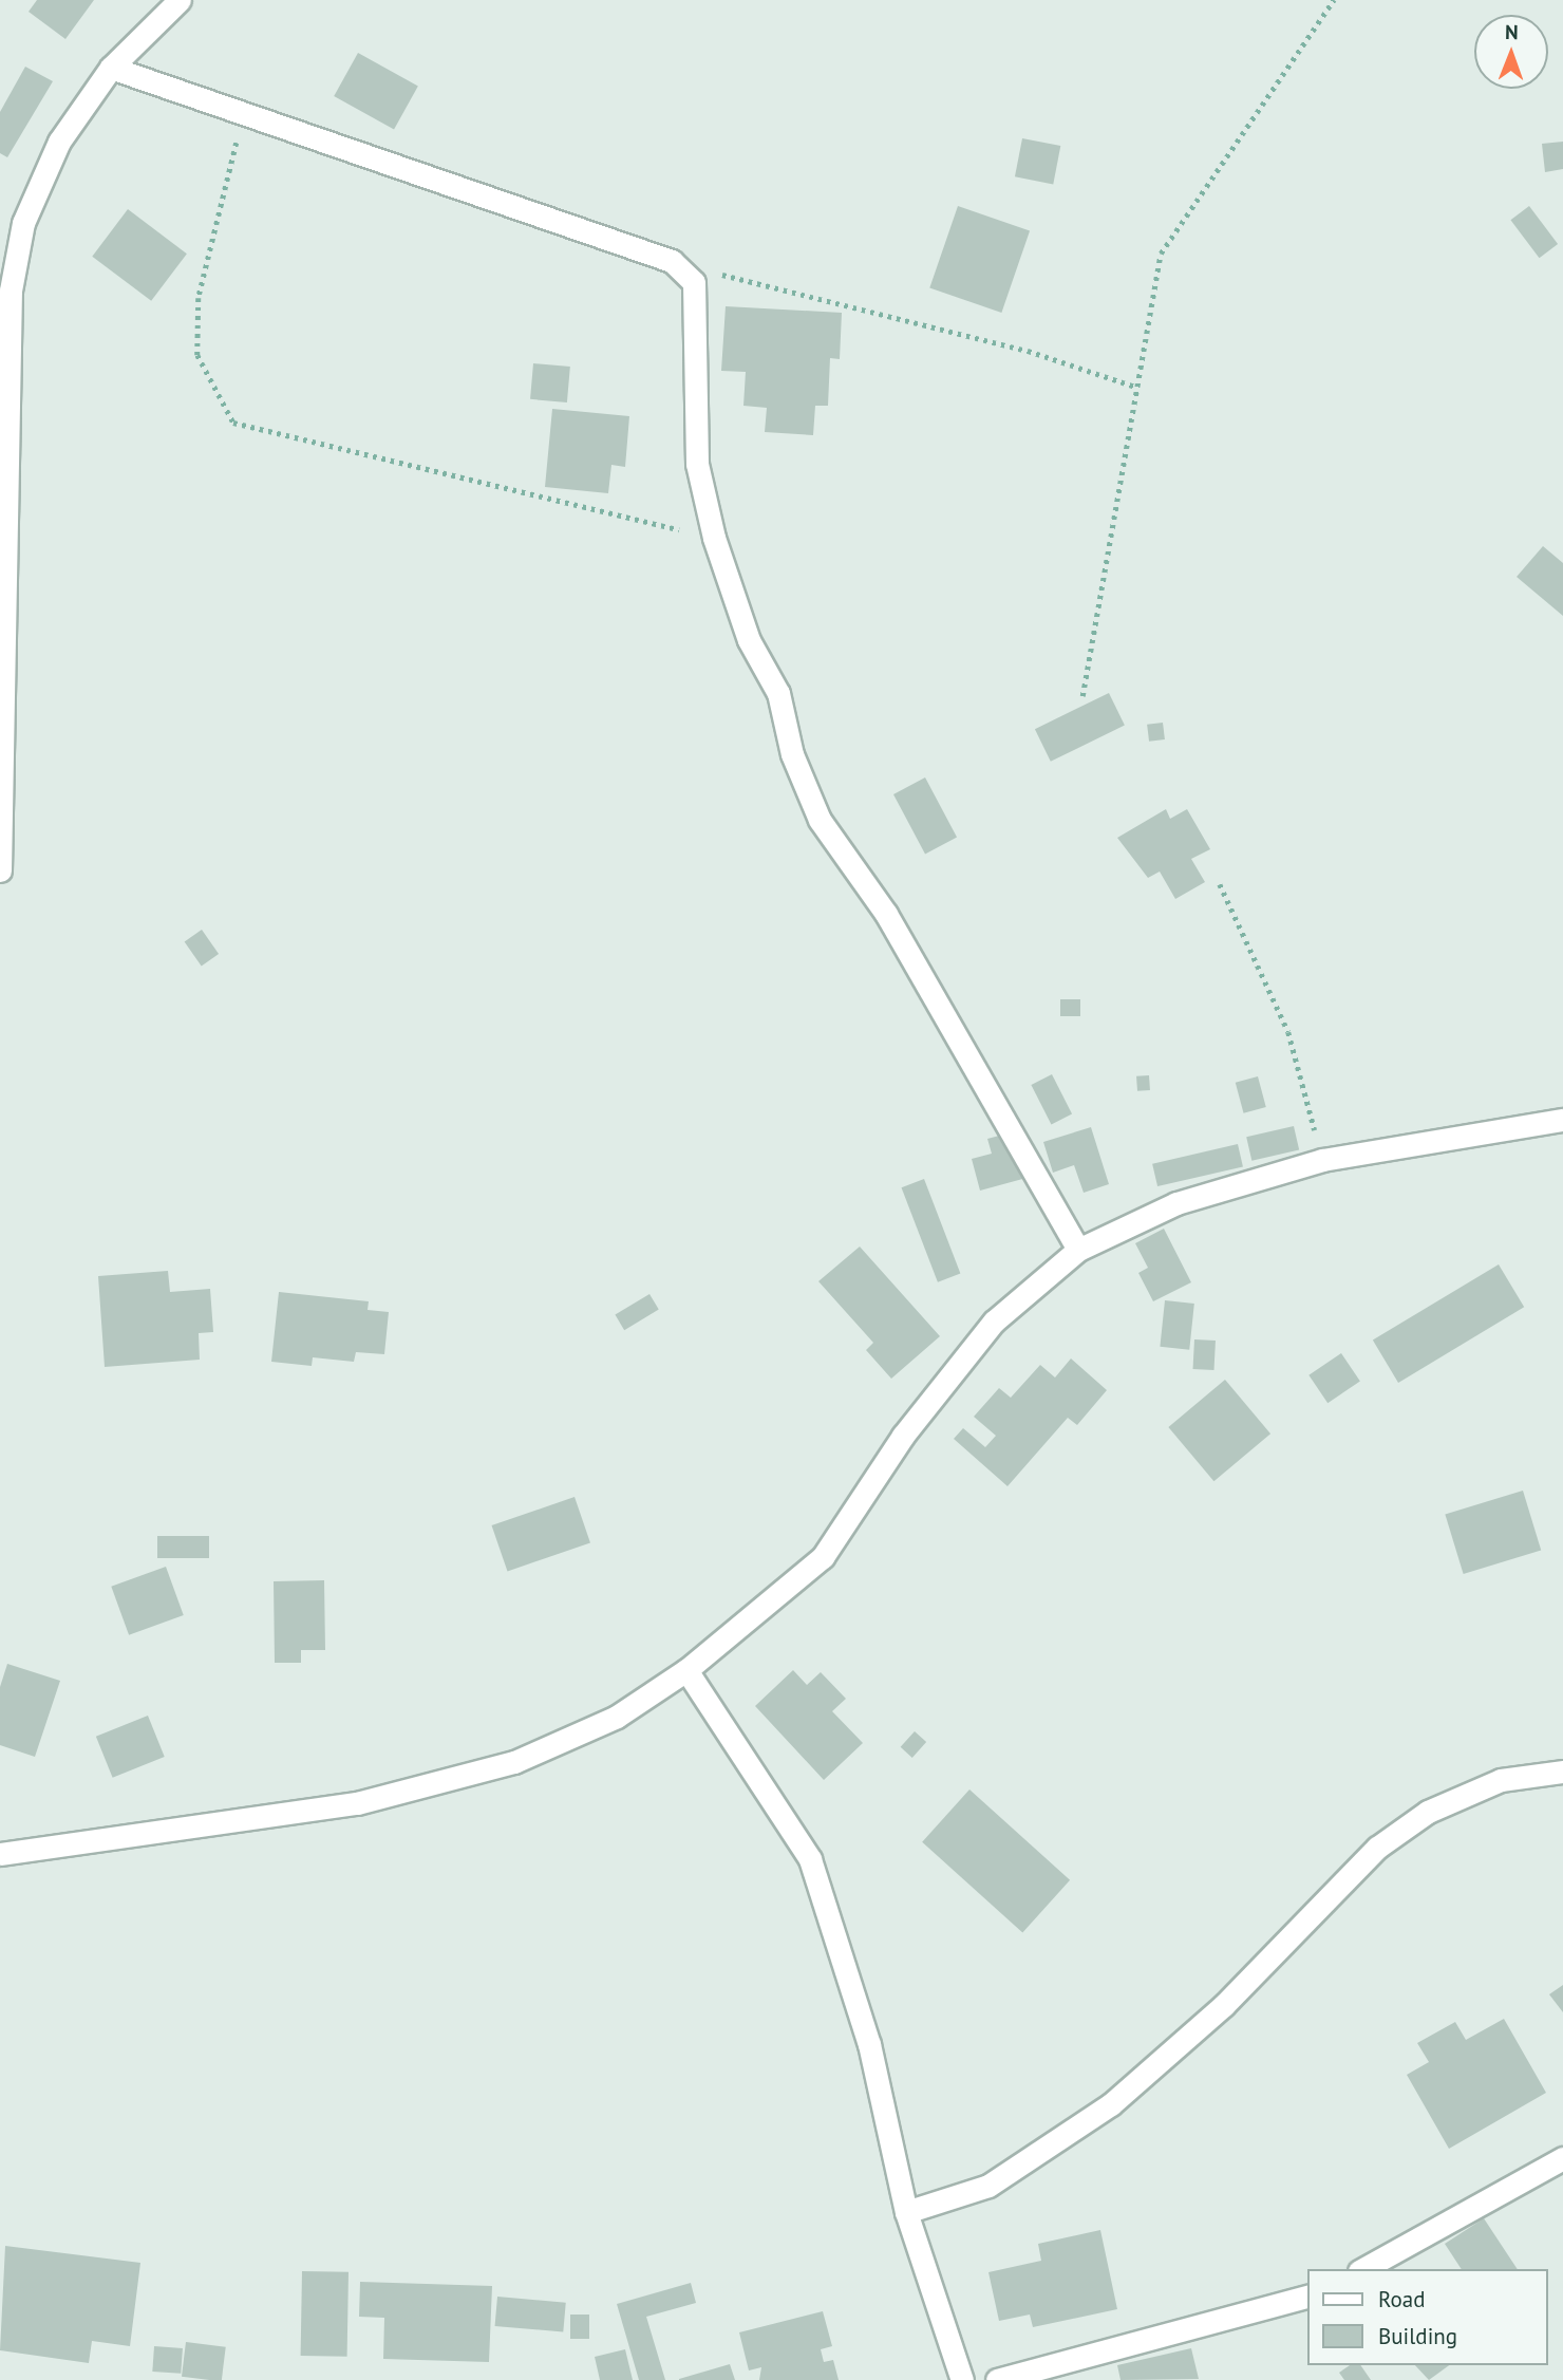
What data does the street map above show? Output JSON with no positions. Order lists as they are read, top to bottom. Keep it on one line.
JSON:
{"legend":["Road","Building"],"north":"top"}
